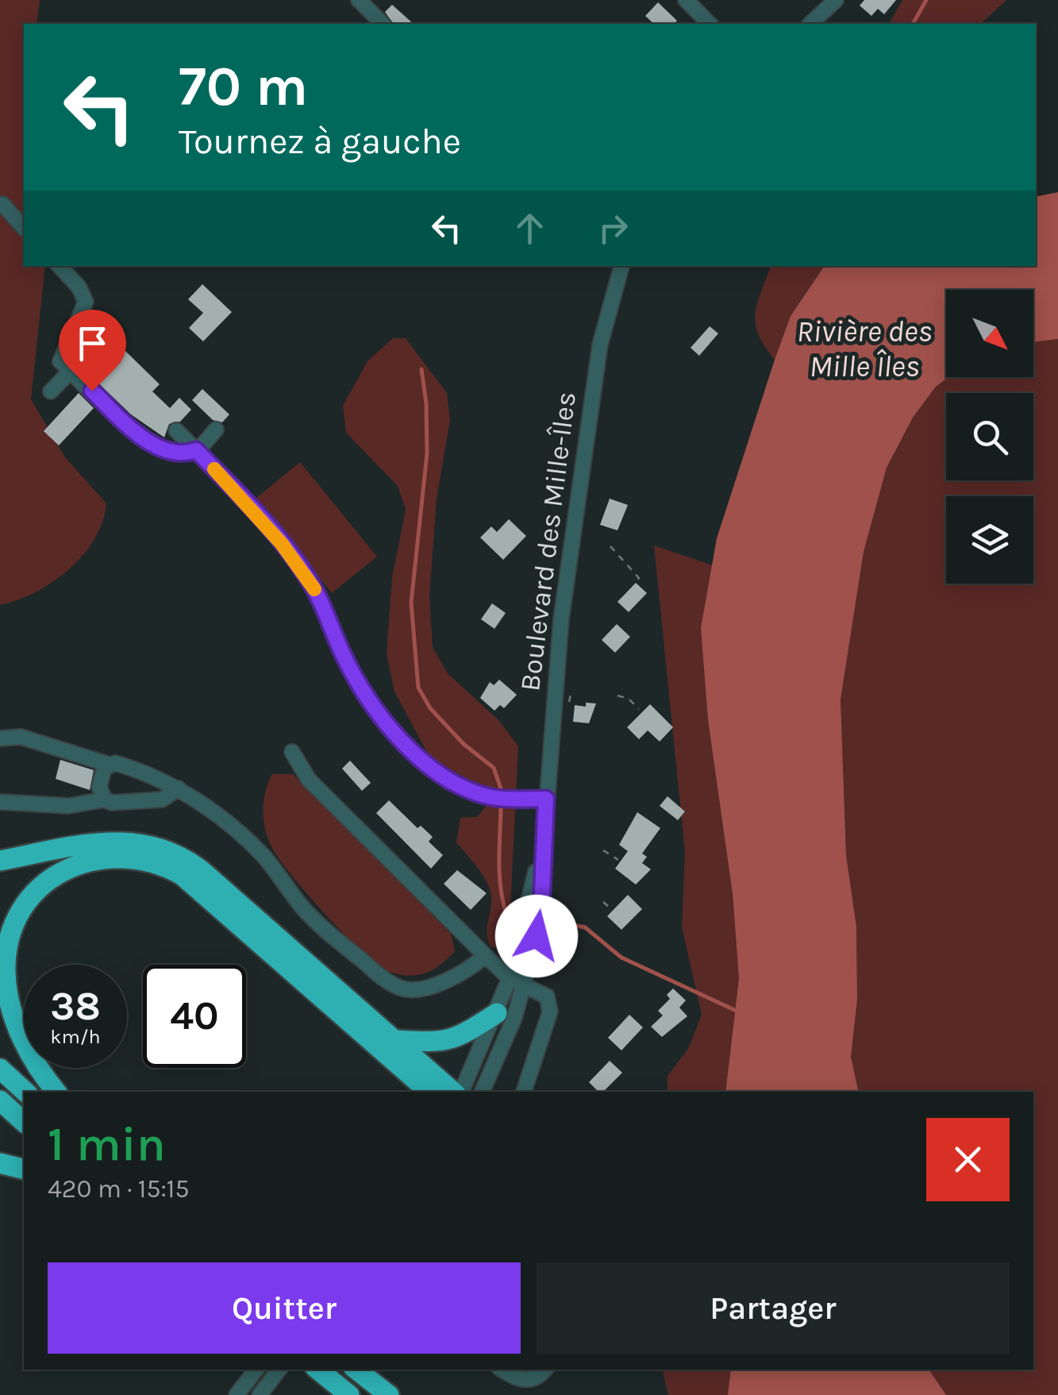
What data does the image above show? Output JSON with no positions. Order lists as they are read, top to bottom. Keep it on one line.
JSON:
{"streets":{"street":["Boulevard des Mille-Îles"]},"water":["Rivière des Mille Îles"],"north":"bottom right","page":{"turn":["70 m","Tournez à gauche"],"speed":"38 km/h","limit":"40","heading":["1 min","420 m · 15:15"],"buttons":["Quitter","Partager"]}}
